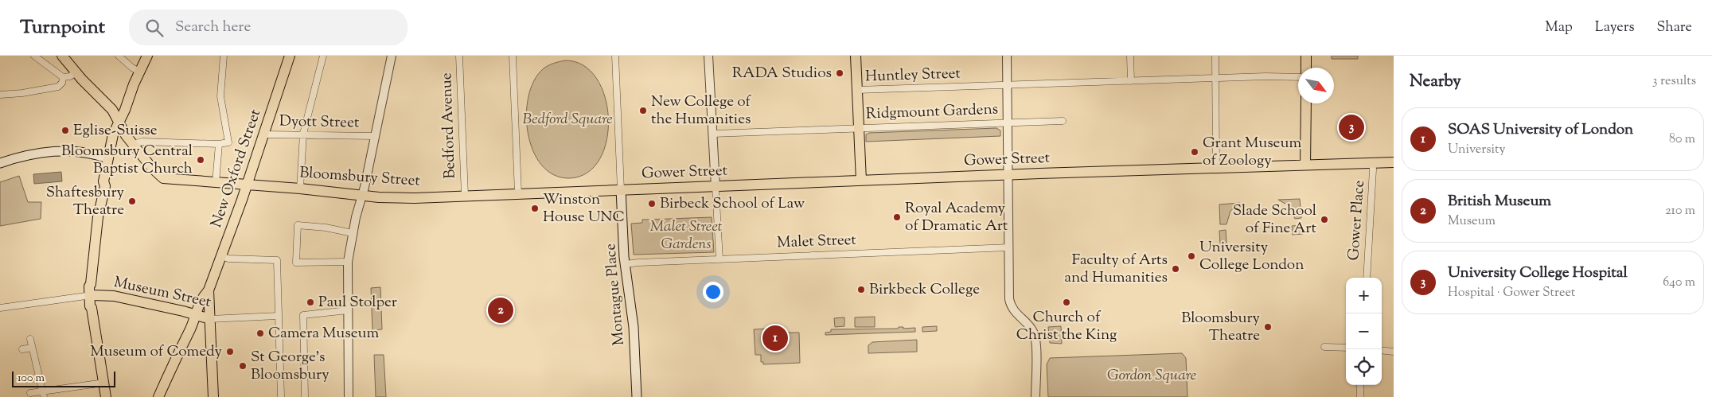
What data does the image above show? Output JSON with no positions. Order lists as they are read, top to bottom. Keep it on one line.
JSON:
{"streets":{"main road":["Gower Street","New Oxford Street","Bloomsbury Street","Museum Street","Montague Place"],"street":["Huntley Street","Ridgmount Gardens","Dyott Street","Bedford Avenue","Gower Place","Malet Street"]},"crossings":[["Dyott Street","New Oxford Street"],["Bedford Avenue","Bloomsbury Street"],["Gower Street","Gower Place"],["Gower Street","Montague Place"],["New Oxford Street","Bloomsbury Street"],["Malet Street","Montague Place"]],"parks":["Bedford Square","Malet Street Gardens","Gordon Square"],"places":["RADA Studios","New College of the Humanities","Eglise-Suisse","Grant Museum of Zoology","Bloomsbury Central Baptist Church","Shaftesbury Theatre","Birbeck School of Law","Winston House UNC","Royal Academy of Dramatic Art","Slade School of Fine Art","University College London","Faculty of Arts and Humanities","Birkbeck College","Paul Stolper","Church of Christ the King","Bloomsbury Theatre","Camera Museum","Museum of Comedy","St George's Bloomsbury"],"scale_bar":"100 m","north":"bottom right","page":{"header":"Turnpoint","search":"Search here","nav":["Map","Layers","Share"],"heading":["Nearby","3 results"],"list":[{"mark":"1","name":"SOAS University of London","note":"University","value":"80 m"},{"mark":"2","name":"British Museum","note":"Museum","value":"210 m"},{"mark":"3","name":"University College Hospital","note":"Hospital · Gower Street","value":"640 m"}],"pins":["3","2","1"],"map_buttons":["+","−"],"scale":"100 m"}}
